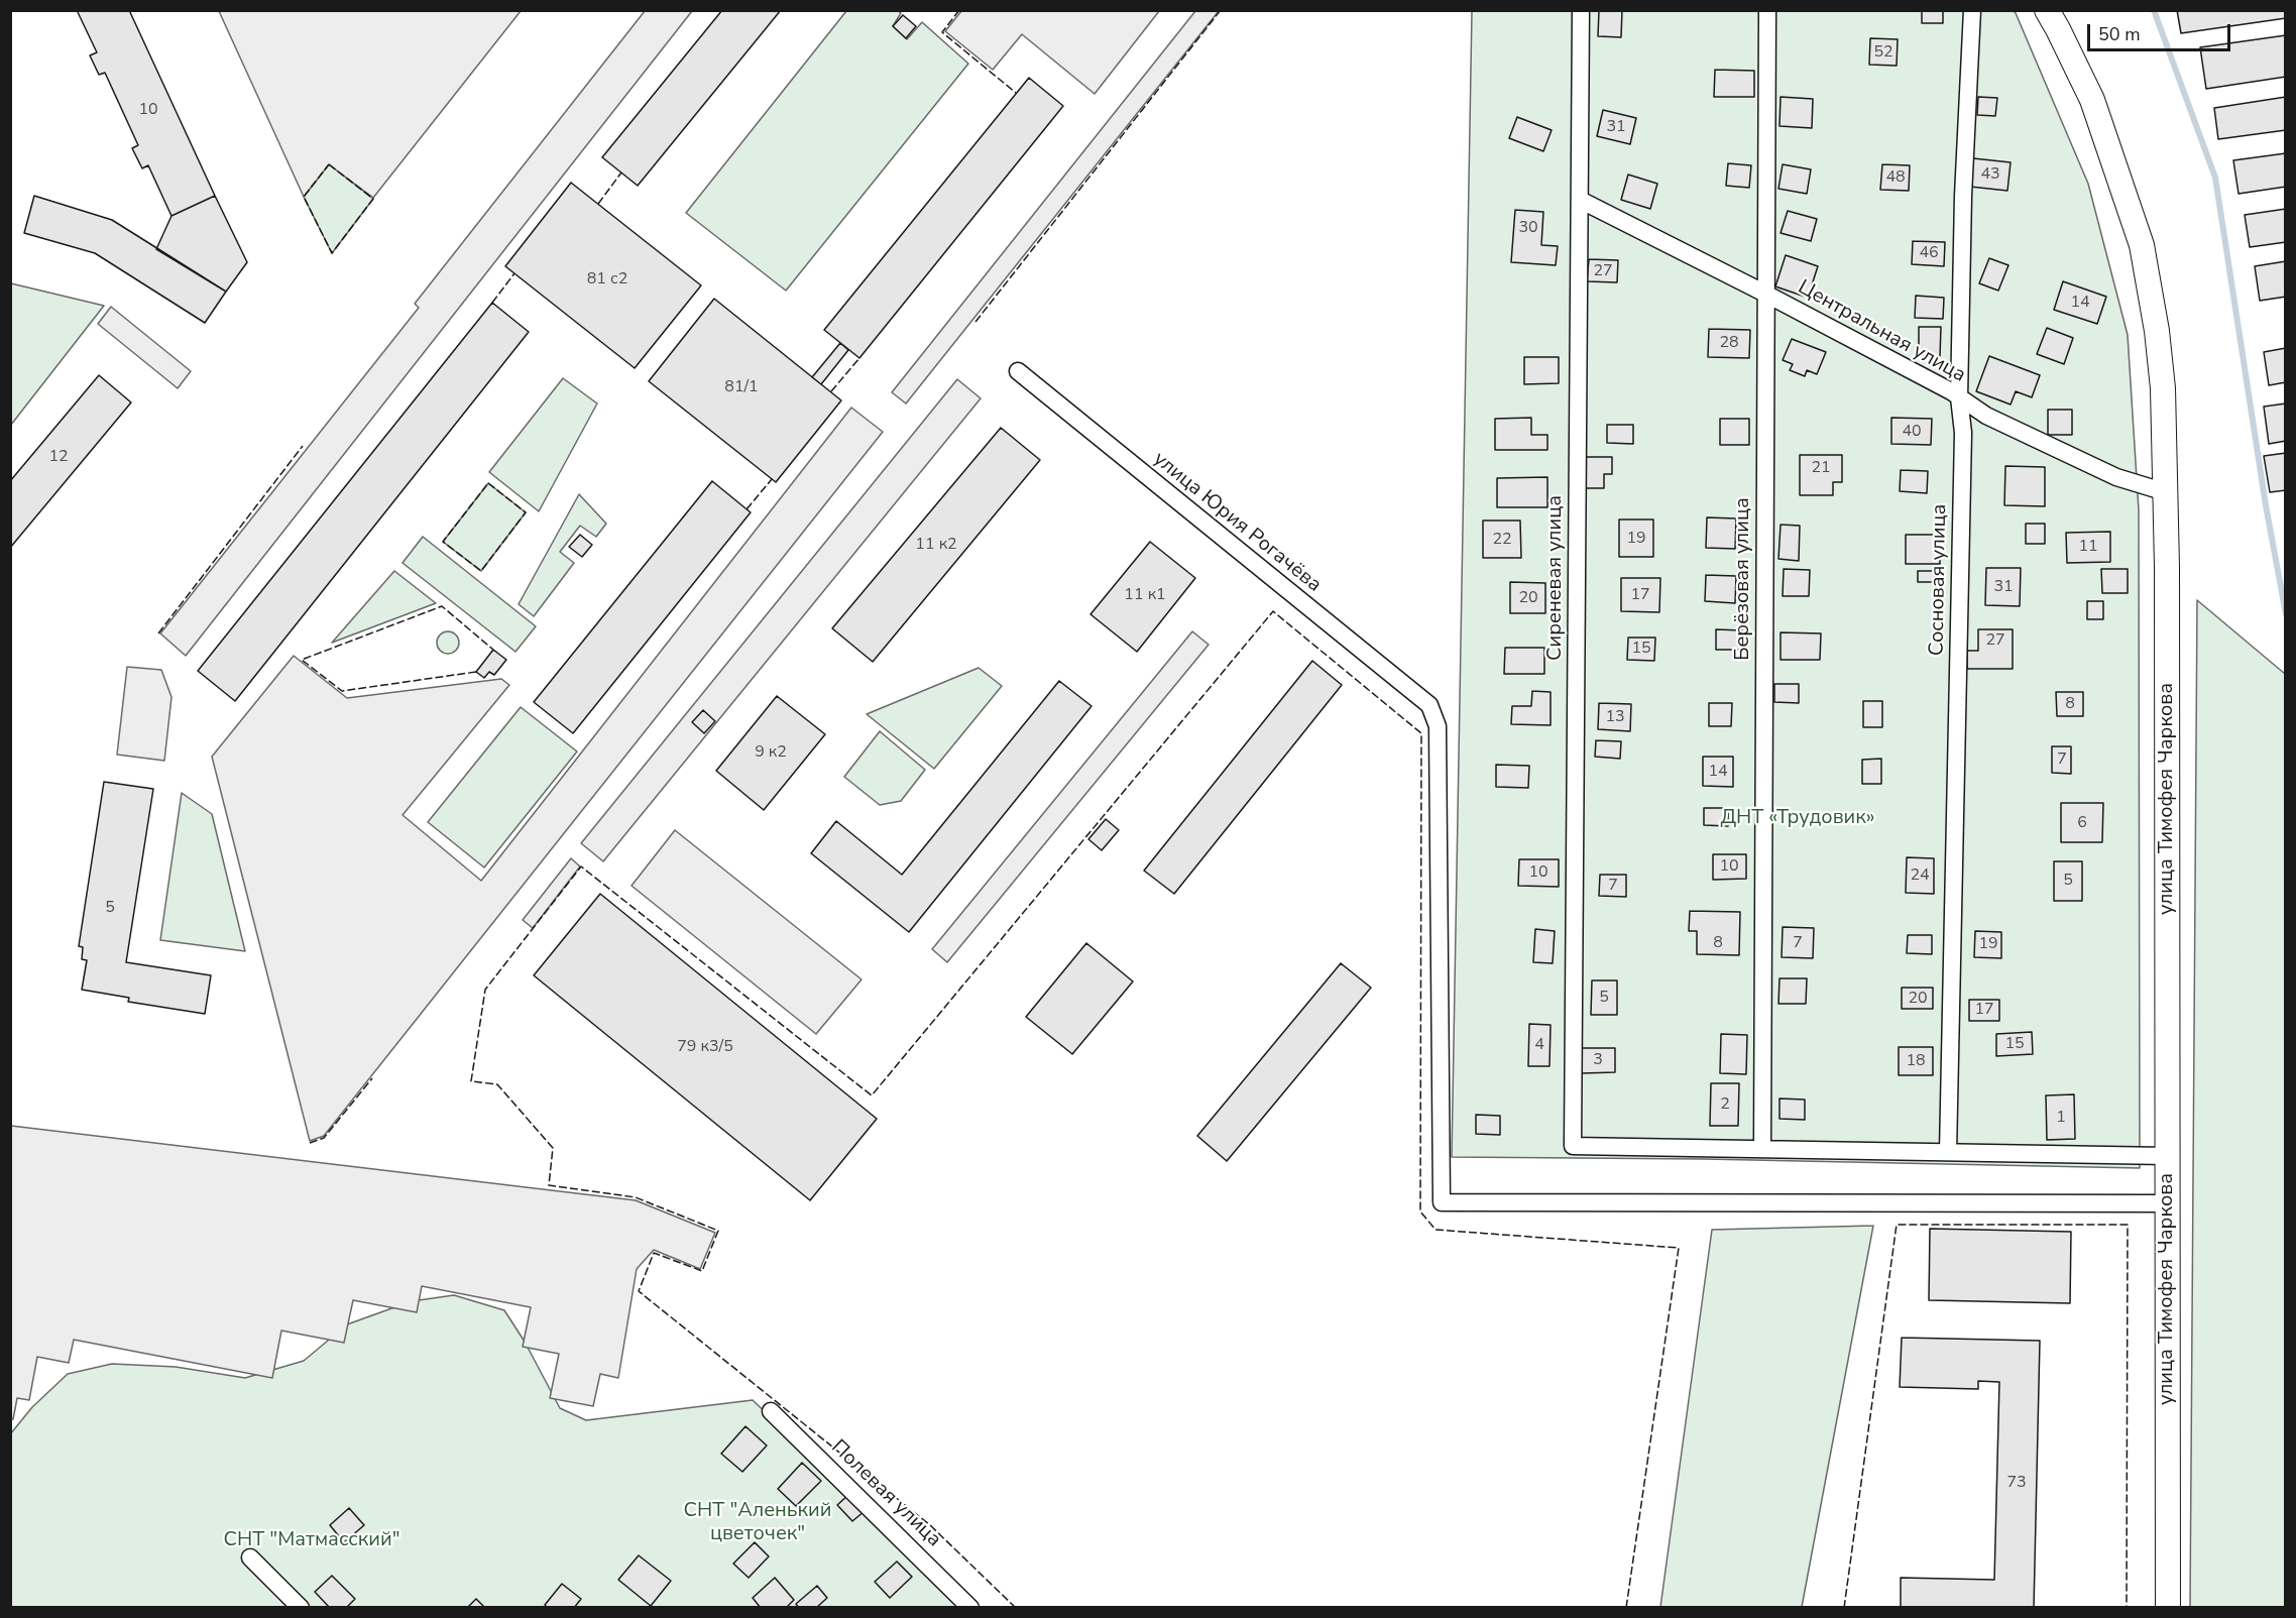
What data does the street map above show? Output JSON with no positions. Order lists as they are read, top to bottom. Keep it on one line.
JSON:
{"streets":{"main road":["улица Тимофея Чаркова"],"street":["Центральная улица","улица Юрия Рогачёва","Сиреневая улица","Берёзовая улица","Сосновая улица","Полевая улица"]},"crossings":[["Центральная улица","Сиреневая улица"],["Центральная улица","Берёзовая улица"],["Центральная улица","Сосновая улица"],["Центральная улица","улица Тимофея Чаркова"],["улица Юрия Рогачёва","улица Тимофея Чаркова"],["Сиреневая улица","Берёзовая улица"]],"parks":["ДНТ «Трудовик»","СНТ \"Аленький цветочек\"","СНТ \"Матмасский\""],"house_numbers":["52","10","31","43","48","30","46","27","81 с2","14","28","81/1","40","12","21","19","22","11 к2","11","31","11 к1","17","20","27","15","8","13","9 к2","7","14","6","10","10","24","5","7","5","8","7","19","5","20","17","15","4","79 к3/5","3","18","2","1","73"],"scale_bar":"50 m"}
